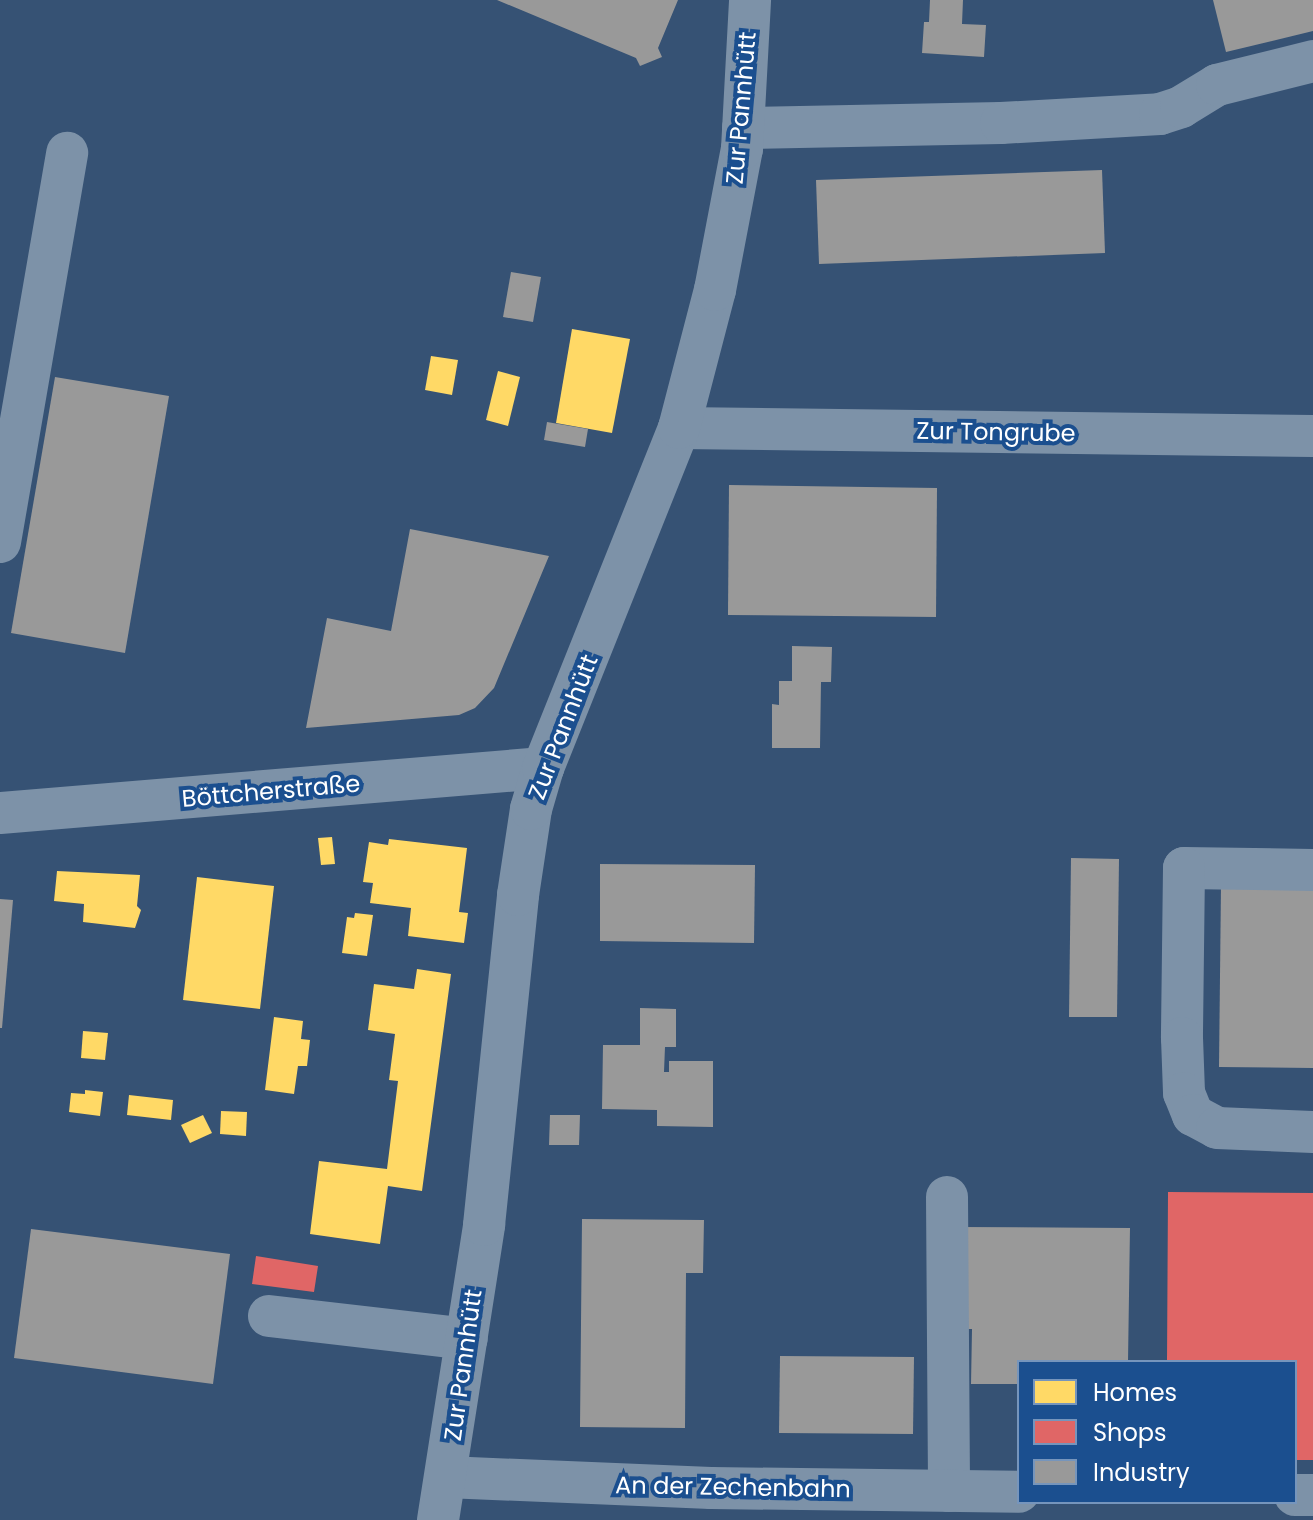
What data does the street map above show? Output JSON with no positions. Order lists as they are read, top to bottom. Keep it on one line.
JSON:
{"streets":{"street":["Zur Pannhütt","Zur Tongrube","Böttcherstraße","An der Zechenbahn"]},"crossings":[["Zur Pannhütt","Zur Tongrube"],["Zur Pannhütt","Böttcherstraße"],["Zur Pannhütt","An der Zechenbahn"]],"legend":["Homes","Shops","Industry"]}
